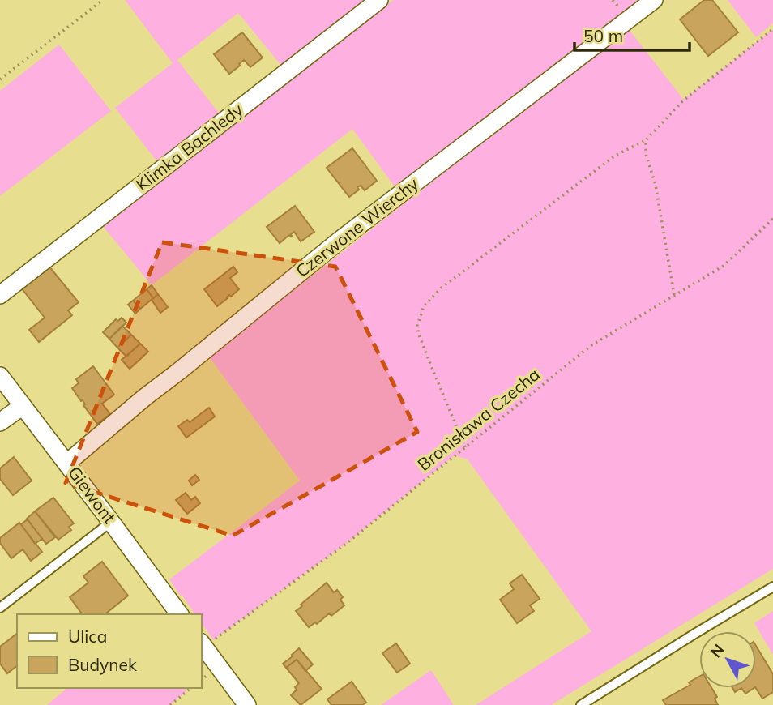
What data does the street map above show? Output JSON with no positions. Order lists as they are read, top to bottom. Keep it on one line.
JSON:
{"streets":{"street":["Klimka Bachledy","Czerwone Wierchy","Giewont"],"path":["Bronisława Czecha"]},"crossings":[["Czerwone Wierchy","Giewont"]],"legend":["Ulica","Budynek"],"scale_bar":"50 m","north":"top left"}
